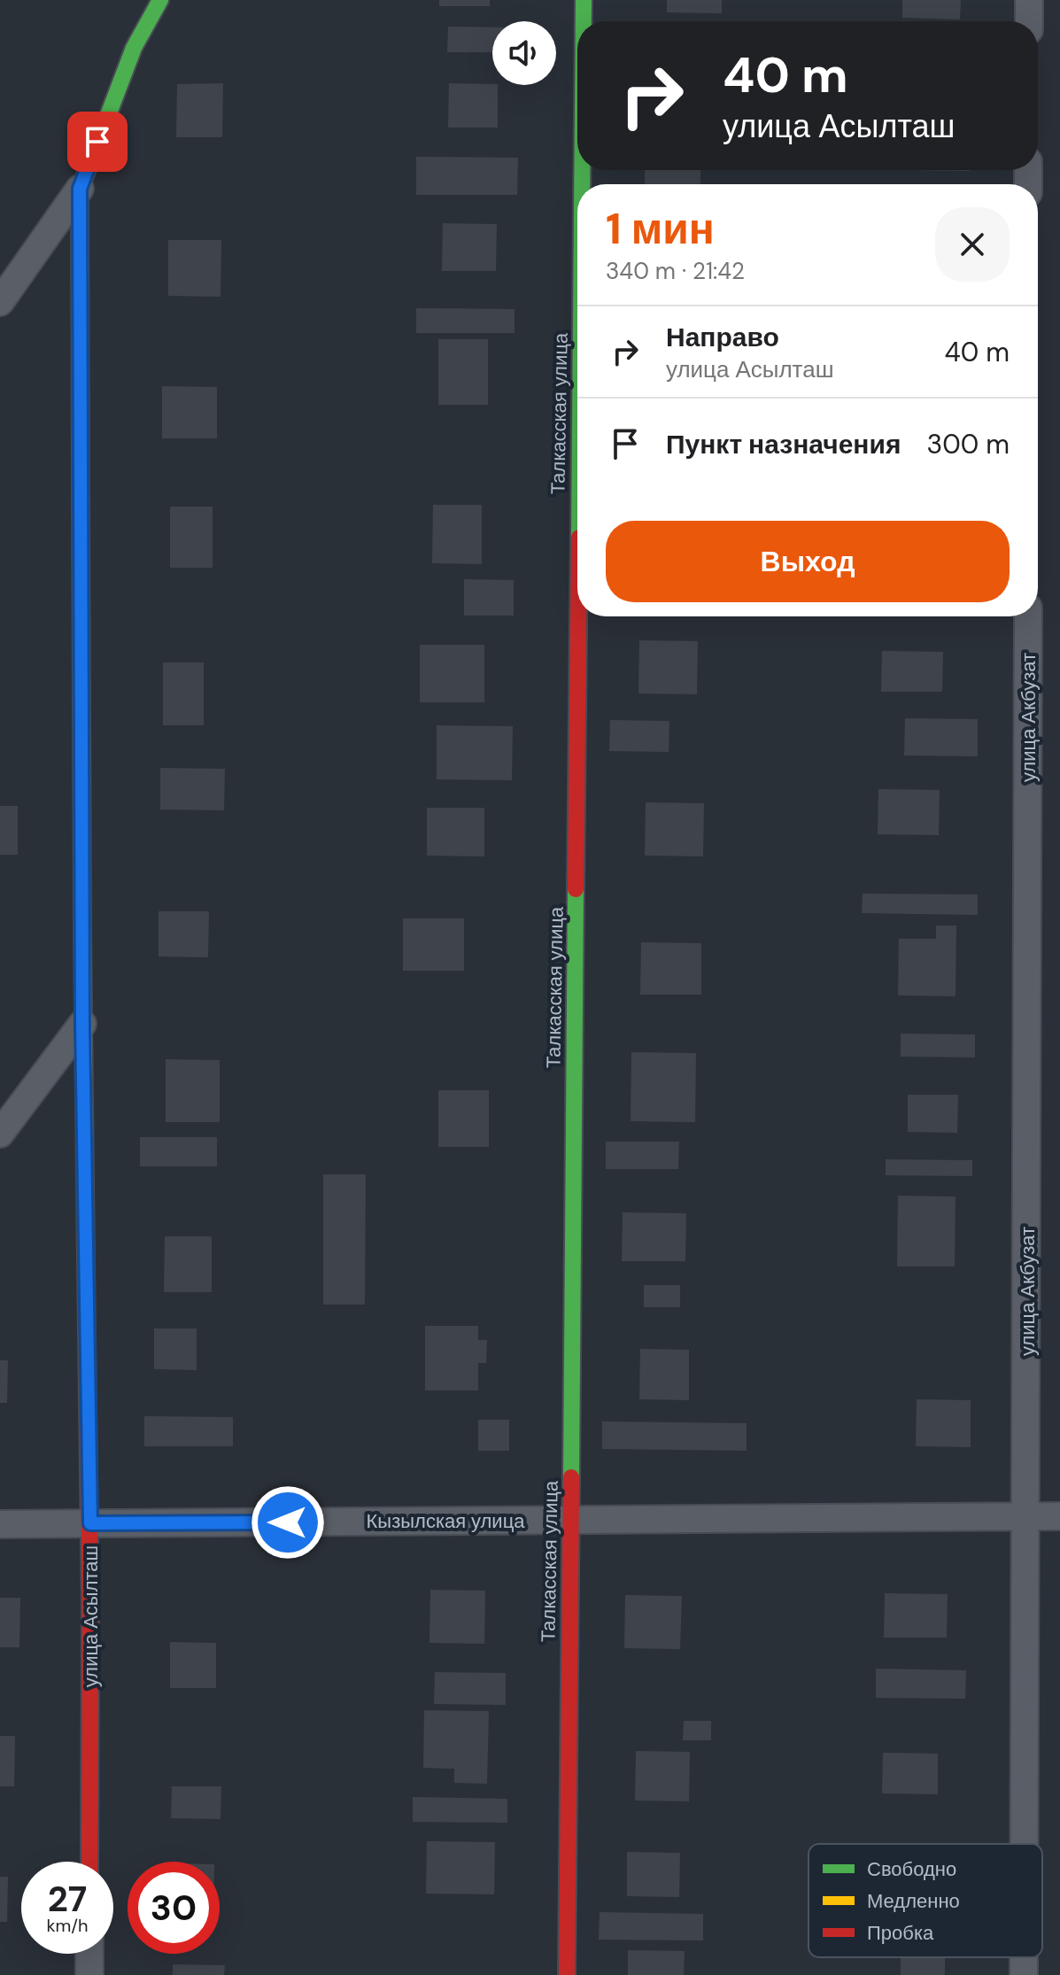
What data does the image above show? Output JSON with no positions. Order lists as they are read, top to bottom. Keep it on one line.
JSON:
{"streets":{"street":["Талкасская улица","улица Акбузат","Кызылская улица","улица Асылташ"]},"crossings":[["Талкасская улица","Кызылская улица"],["улица Акбузат","Кызылская улица"],["Кызылская улица","улица Асылташ"]],"legend":["Свободно","Медленно","Пробка"],"page":{"turn":["40 m","улица Асылташ"],"heading":["1 мин","340 m · 21:42"],"list":[{"name":"Направо","note":"улица Асылташ","value":"40 m"},{"name":"Пункт назначения","value":"300 m"}],"buttons":"Выход","speed":"27 km/h","limit":"30"}}
